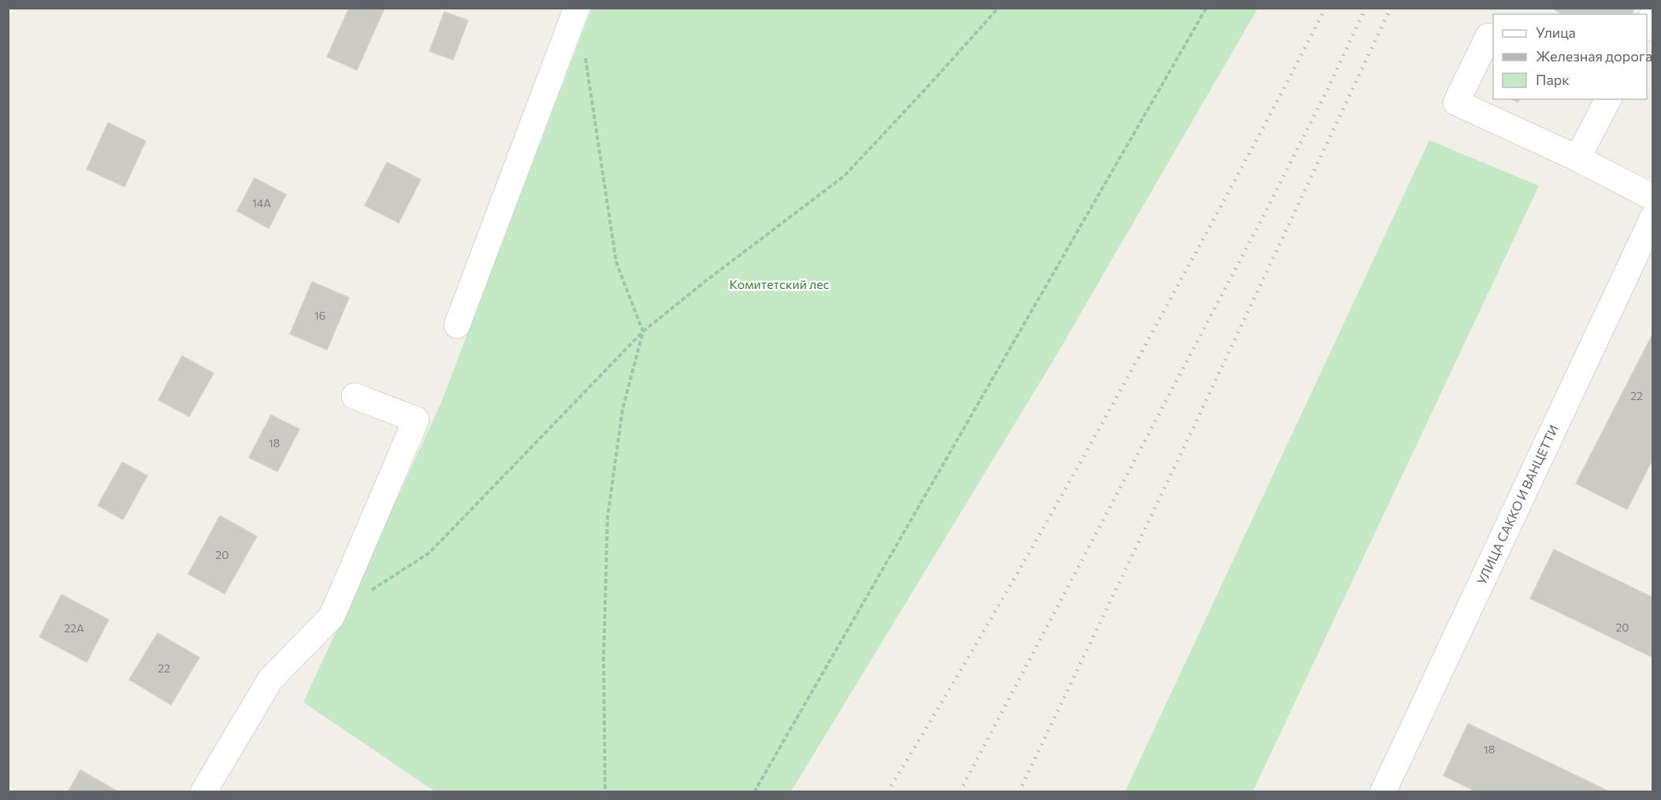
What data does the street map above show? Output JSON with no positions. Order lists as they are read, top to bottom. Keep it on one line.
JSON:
{"streets":{"street":["УЛИЦА САККО И ВАНЦЕТТИ"]},"parks":["Комитетский лес"],"house_numbers":["14А","16","22","18","20","20","22А","22","18"],"legend":["Улица","Железная дорога","Парк"]}
